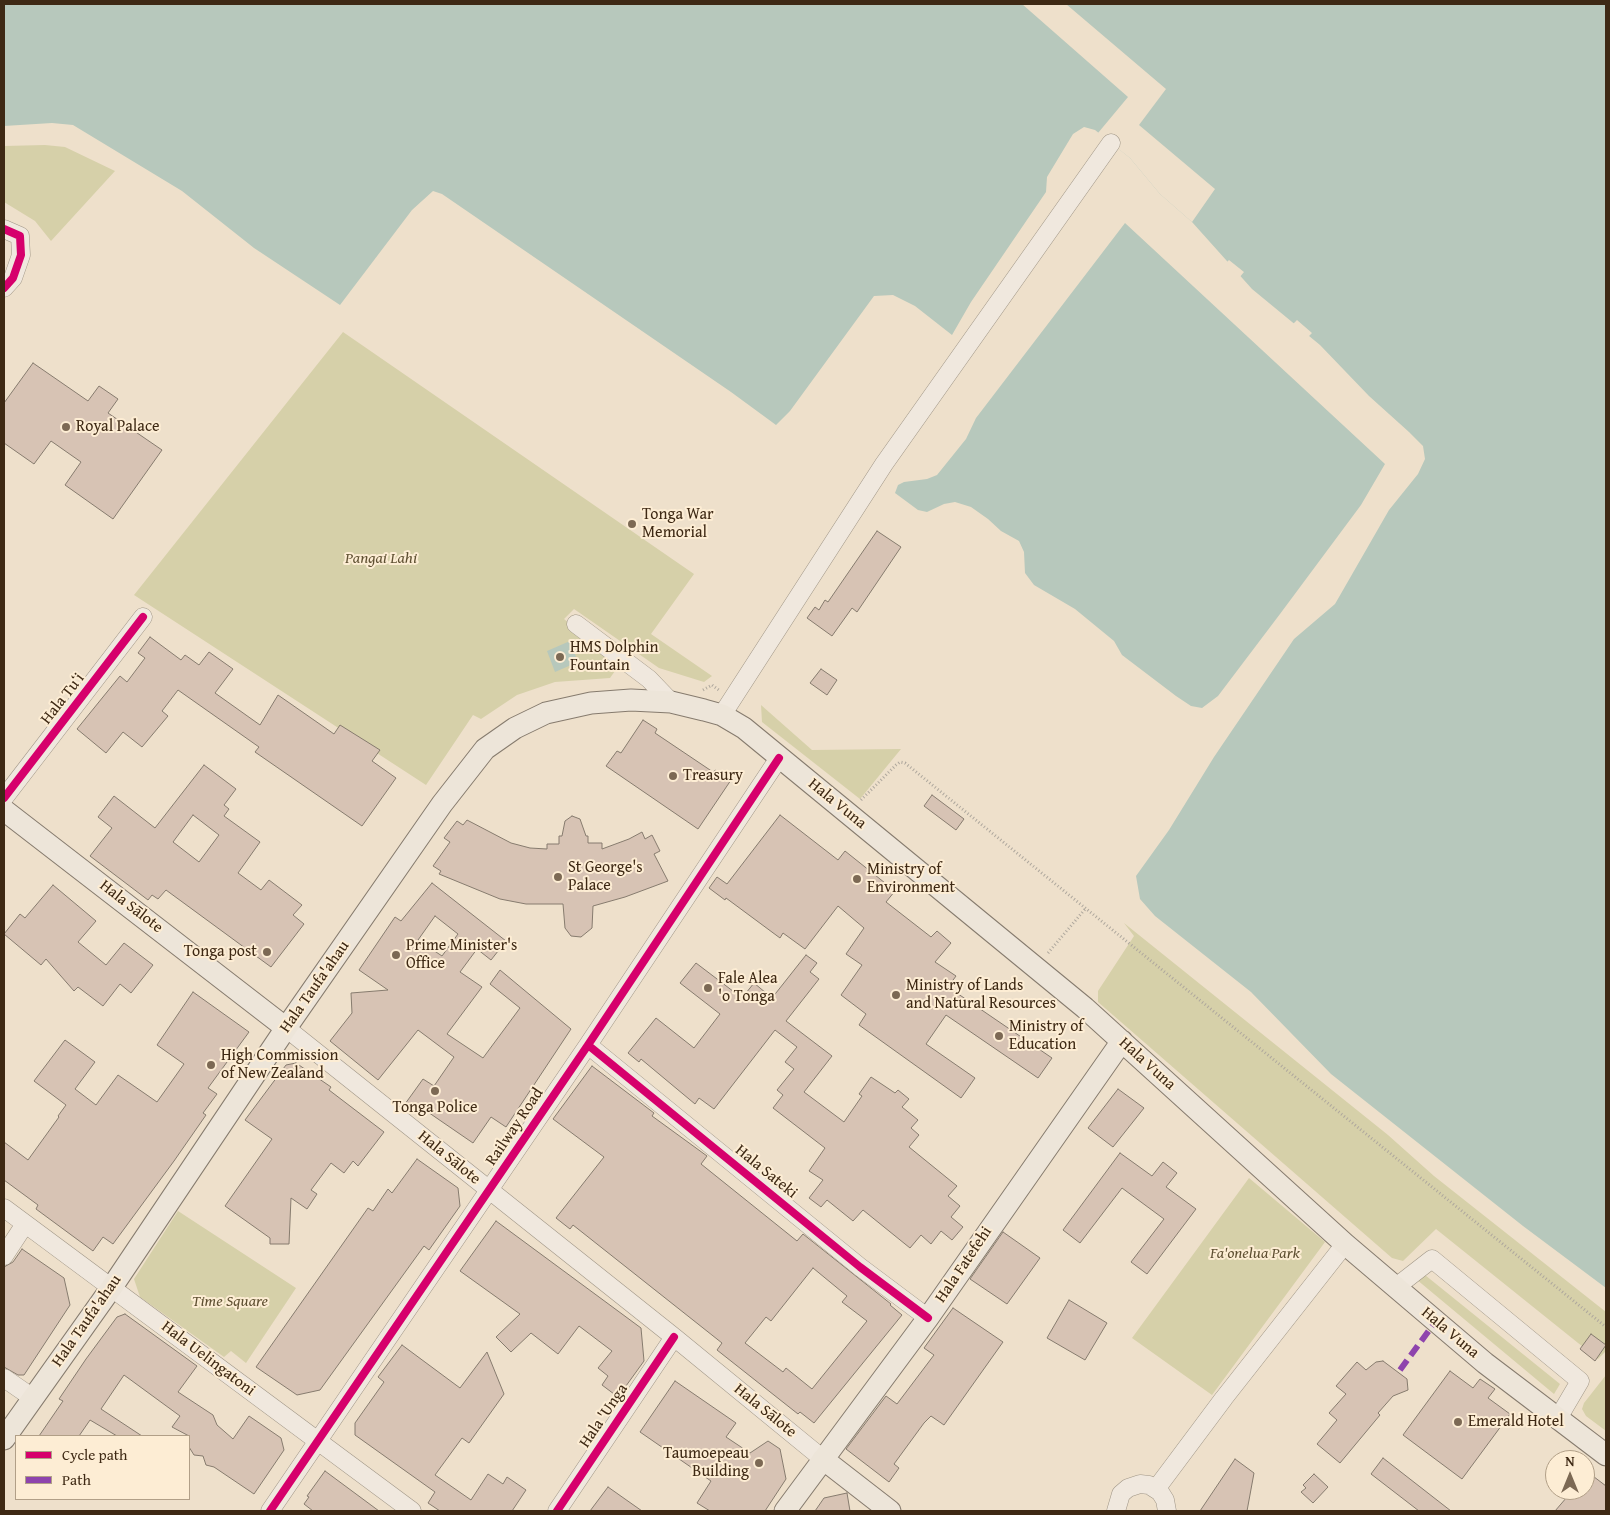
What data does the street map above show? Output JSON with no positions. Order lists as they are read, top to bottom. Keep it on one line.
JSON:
{"streets":{"main road":["Hala Vuna","Hala Sālote","Hala Taufa'ahau","Hala Fatefehi"],"street":["Hala Tuʻi","Railway Road","Hala Sateki","Hala Uelingatoni","Hala 'Unga"]},"crossings":[["Hala Vuna","Hala Taufa'ahau"],["Hala Vuna","Railway Road"],["Hala Vuna","Hala Fatefehi"],["Hala Sālote","Hala Taufa'ahau"],["Hala Sālote","Railway Road"],["Hala Sālote","Hala Fatefehi"],["Hala Sālote","Hala 'Unga"],["Hala Taufa'ahau","Hala Uelingatoni"],["Railway Road","Hala Sateki"],["Railway Road","Hala Uelingatoni"],["Hala Sateki","Hala Fatefehi"]],"parks":["Pangai Lahi","Fa'onelua Park","Time Square"],"places":["Royal Palace","Tonga War Memorial","HMS Dolphin Fountain","Treasury","St George's Palace","Ministry of Environment","Tonga post","Prime Minister's Office","Fale Alea 'o Tonga","Ministry of Lands and Natural Resources","Ministry of Education","High Commission of New Zealand","Tonga Police","Emerald Hotel","Taumoepeau Building"],"legend":["Cycle path","Path"],"north":"top"}
